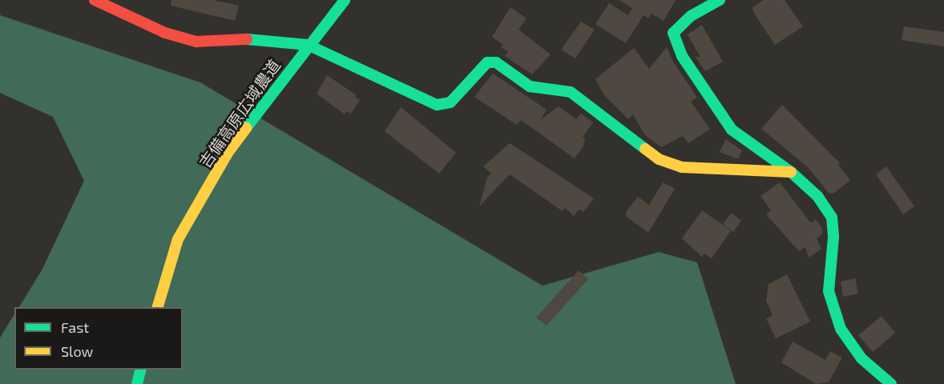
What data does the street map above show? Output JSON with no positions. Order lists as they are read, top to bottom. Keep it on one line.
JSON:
{"streets":{"street":["吉備高原広域農道"]},"legend":["Fast","Slow"]}
